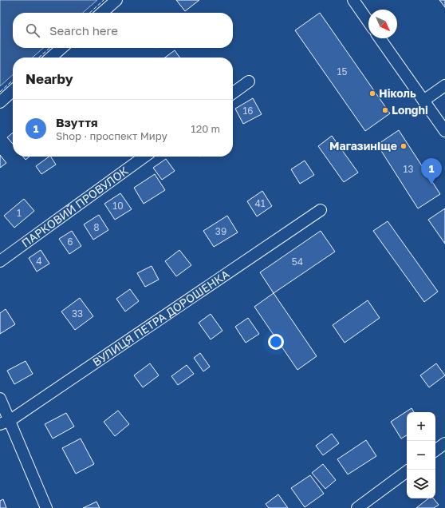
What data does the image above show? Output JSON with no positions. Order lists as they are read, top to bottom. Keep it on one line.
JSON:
{"streets":{"street":["ПАРКОВИЙ ПРОВУЛОК","ВУЛИЦЯ ПЕТРА ДОРОШЕНКА"]},"places":["Ніколь","Longhi","МагазинІще"],"house_numbers":["15","16","13","41","10","1","8","39","6","4","54","33"],"north":"bottom right","page":{"search":"Search here","heading":"Nearby","list":[{"mark":"1","name":"Взуття","note":"Shop · проспект Миру","value":"120 m"}],"pins":"1","map_buttons":["+","−"]}}
